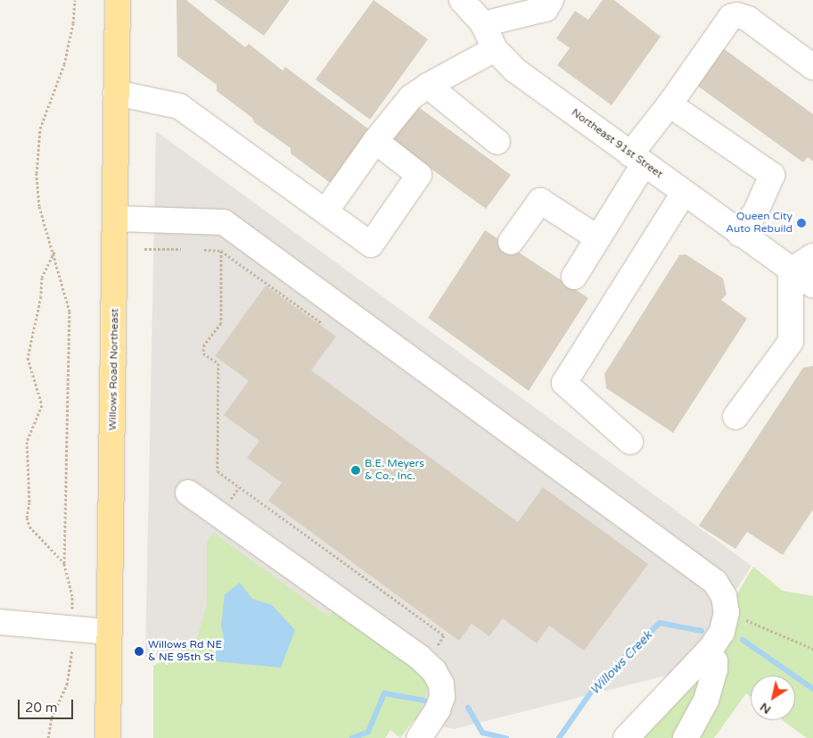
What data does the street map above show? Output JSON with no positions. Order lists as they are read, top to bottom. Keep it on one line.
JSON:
{"streets":{"main road":["Willows Road Northeast"],"street":["Northeast 91st Street"]},"water":["Willows Creek"],"places":["Queen City Auto Rebuild","B.E. Meyers & Co., Inc.","Willows Rd NE & NE 95th St"],"scale_bar":"20 m","north":"bottom left"}
